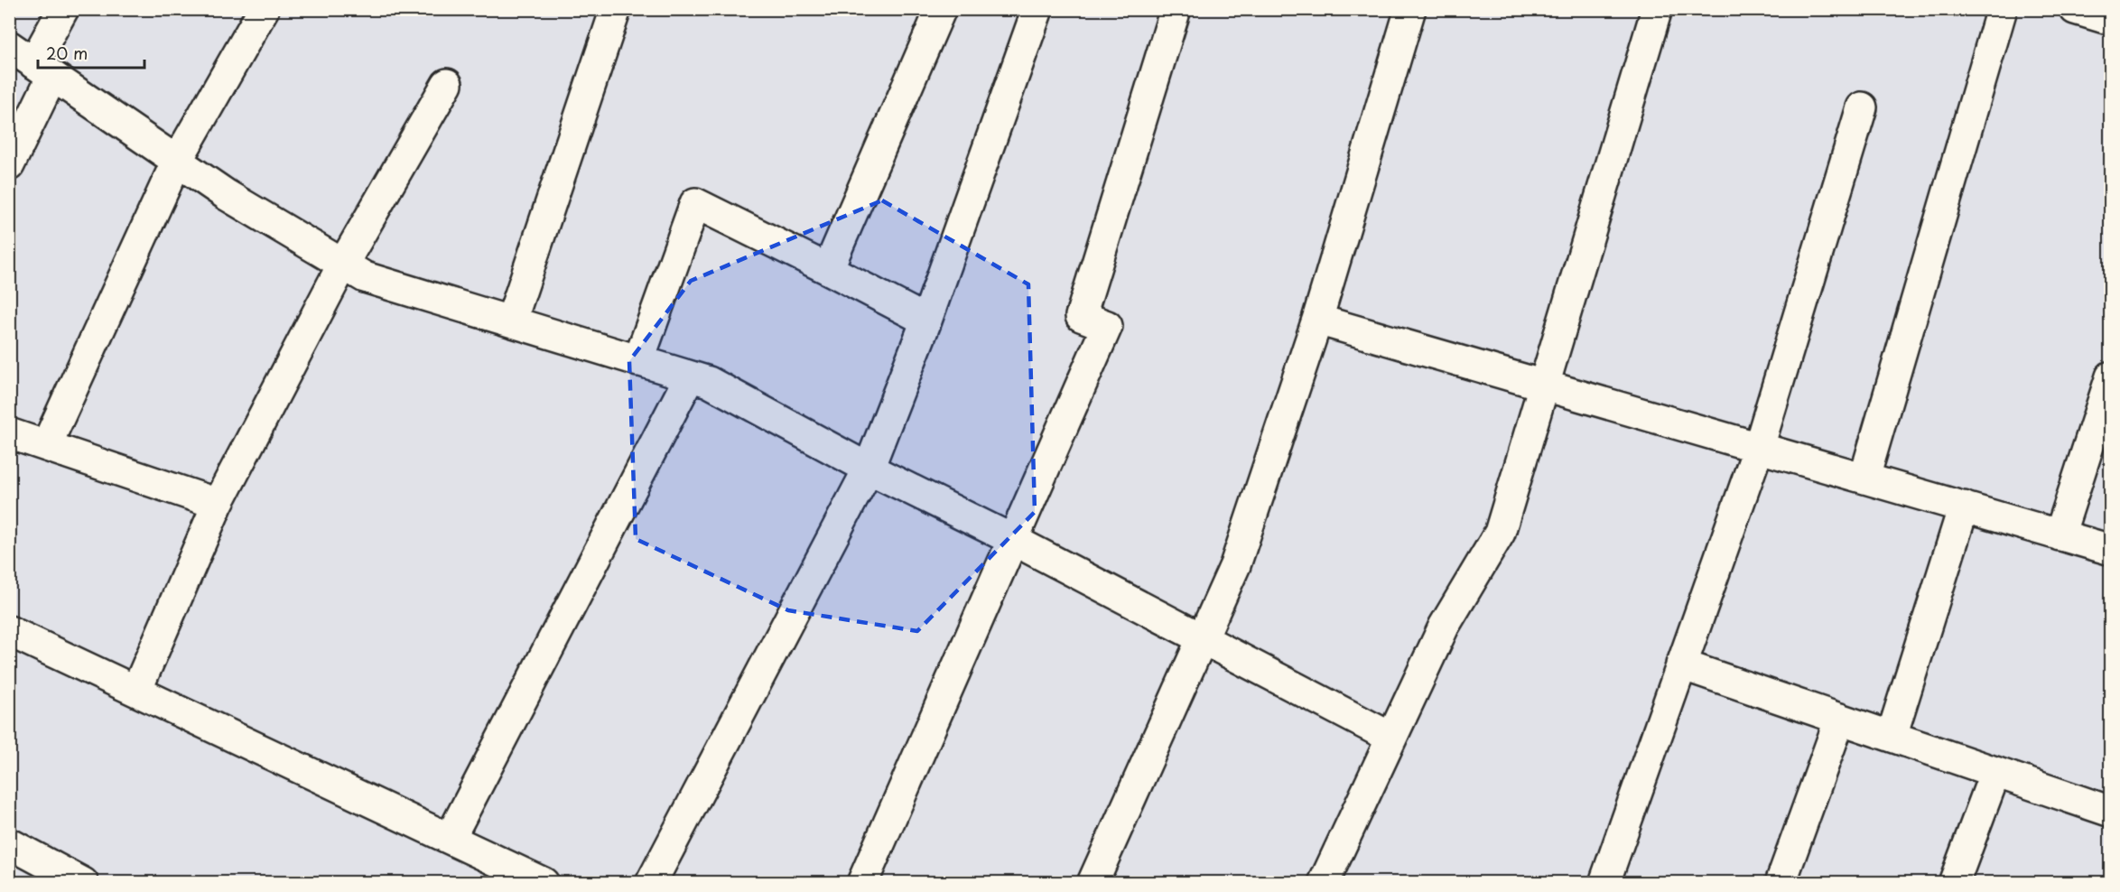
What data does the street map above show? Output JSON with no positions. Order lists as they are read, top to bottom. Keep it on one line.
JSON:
{"scale_bar":"20 m"}
